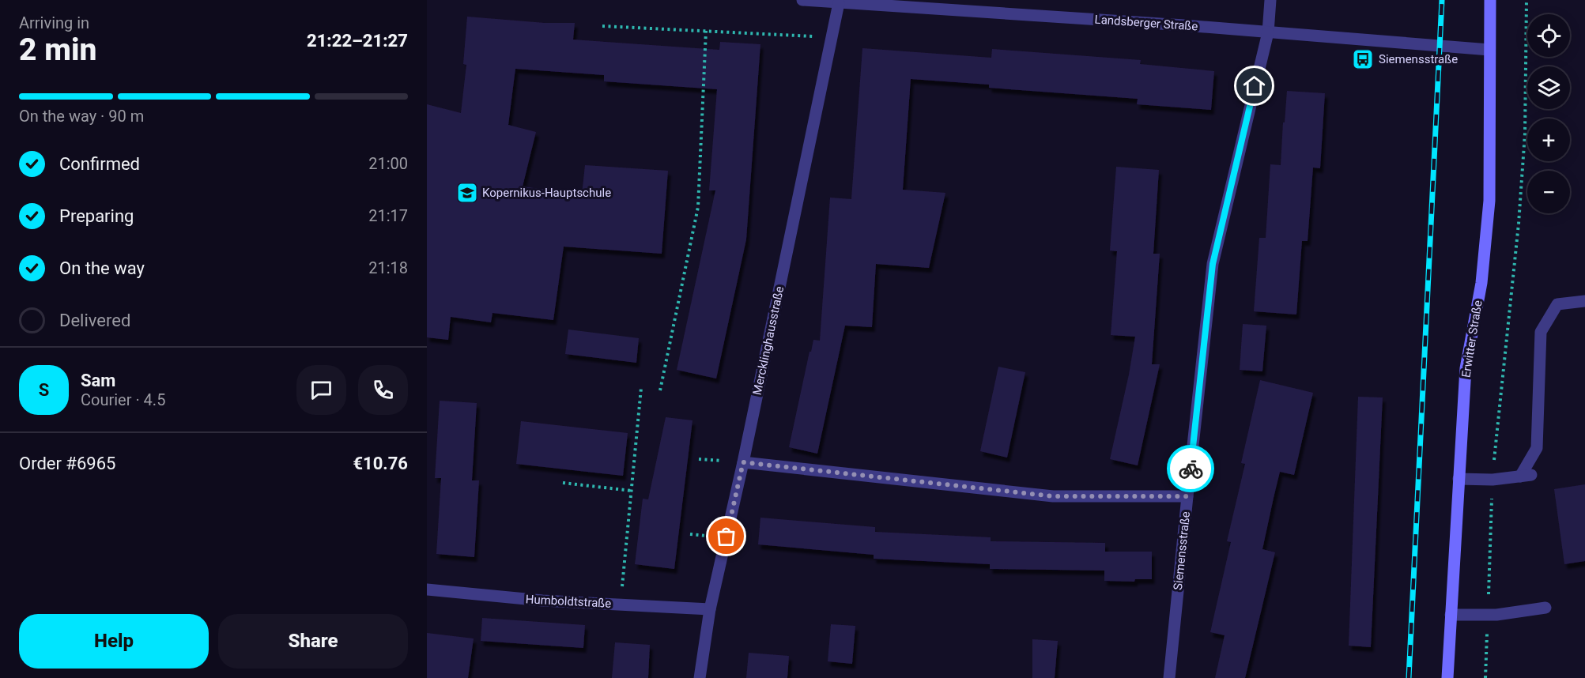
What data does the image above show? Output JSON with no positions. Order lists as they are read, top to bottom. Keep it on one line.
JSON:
{"streets":{"main road":["Erwitter Straße"],"street":["Landsberger Straße","Mercklinghausstraße","Siemensstraße","Humboldtstraße"]},"crossings":[["Landsberger Straße","Erwitter Straße"],["Landsberger Straße","Mercklinghausstraße"],["Landsberger Straße","Siemensstraße"],["Mercklinghausstraße","Humboldtstraße"]],"places":{"bus stop":["Siemensstraße"],"school or university":["Kopernikus-Hauptschule"]},"page":{"heading":["2 min","Arriving in","21:22–21:27"],"panel":["Sam","Courier · 4.5","Order #6965","€10.76"],"map_buttons":["+","−"],"bar":"On the way · 90 m","list":[["Confirmed","21:00"],["Preparing","21:17"],["On the way","21:18"],"Delivered"],"round":"S","buttons":["Help","Share"]}}
